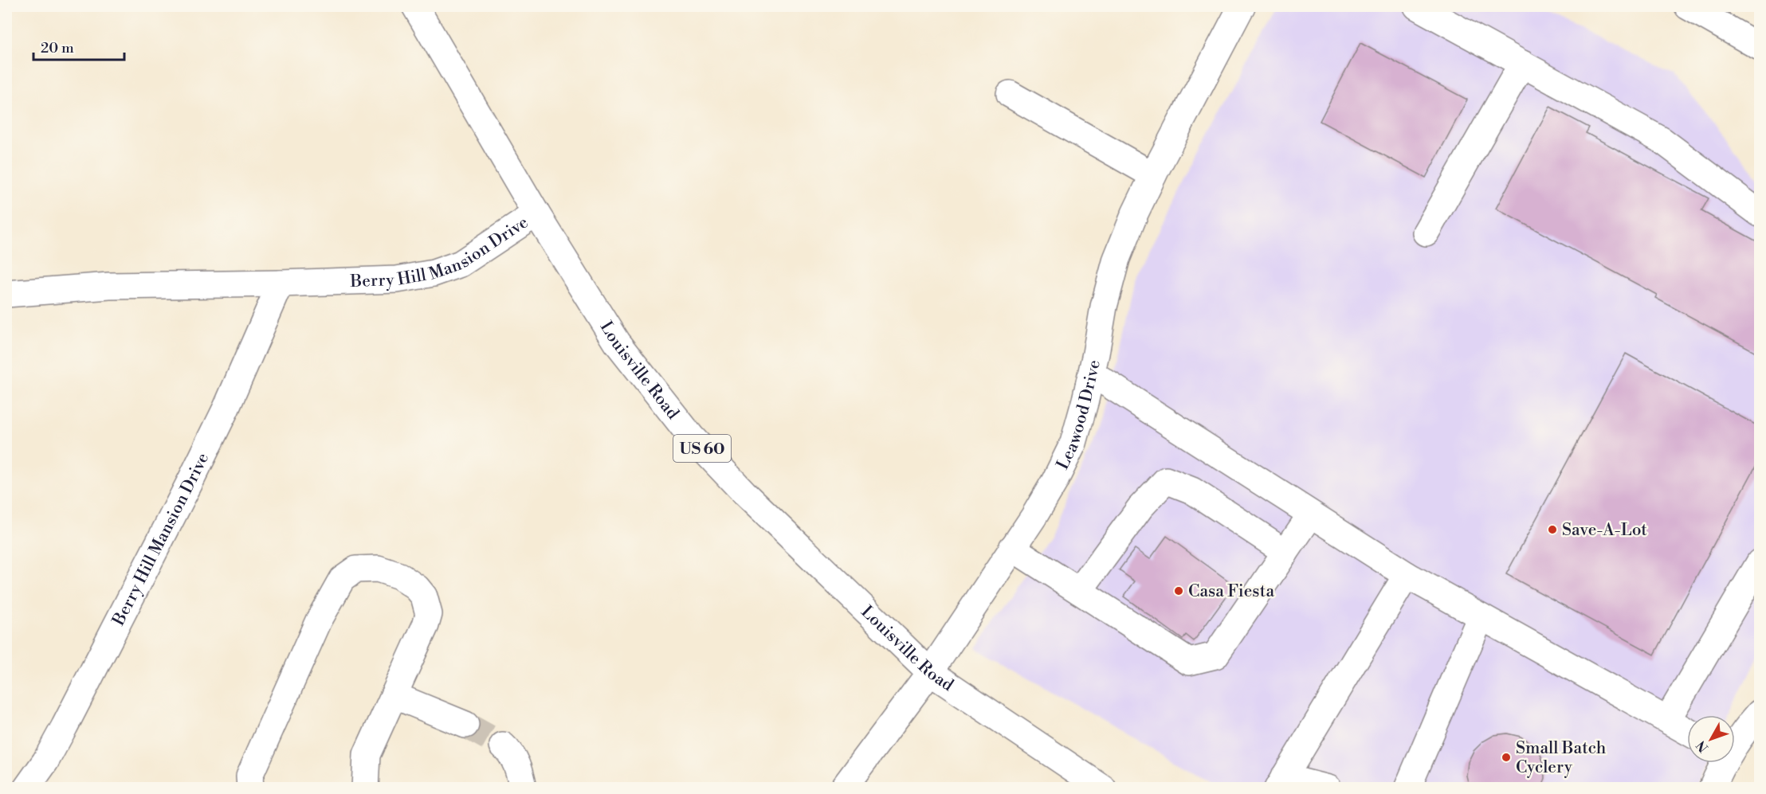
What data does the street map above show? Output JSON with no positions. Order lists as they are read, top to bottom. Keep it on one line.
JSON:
{"streets":{"street":["Berry Hill Mansion Drive","Louisville Road","Leawood Drive","US 60"]},"crossings":[["Berry Hill Mansion Drive","Louisville Road"],["Louisville Road","Leawood Drive"]],"places":["Save-A-Lot","Casa Fiesta","Small Batch Cyclery"],"scale_bar":"20 m","north":"bottom left"}
